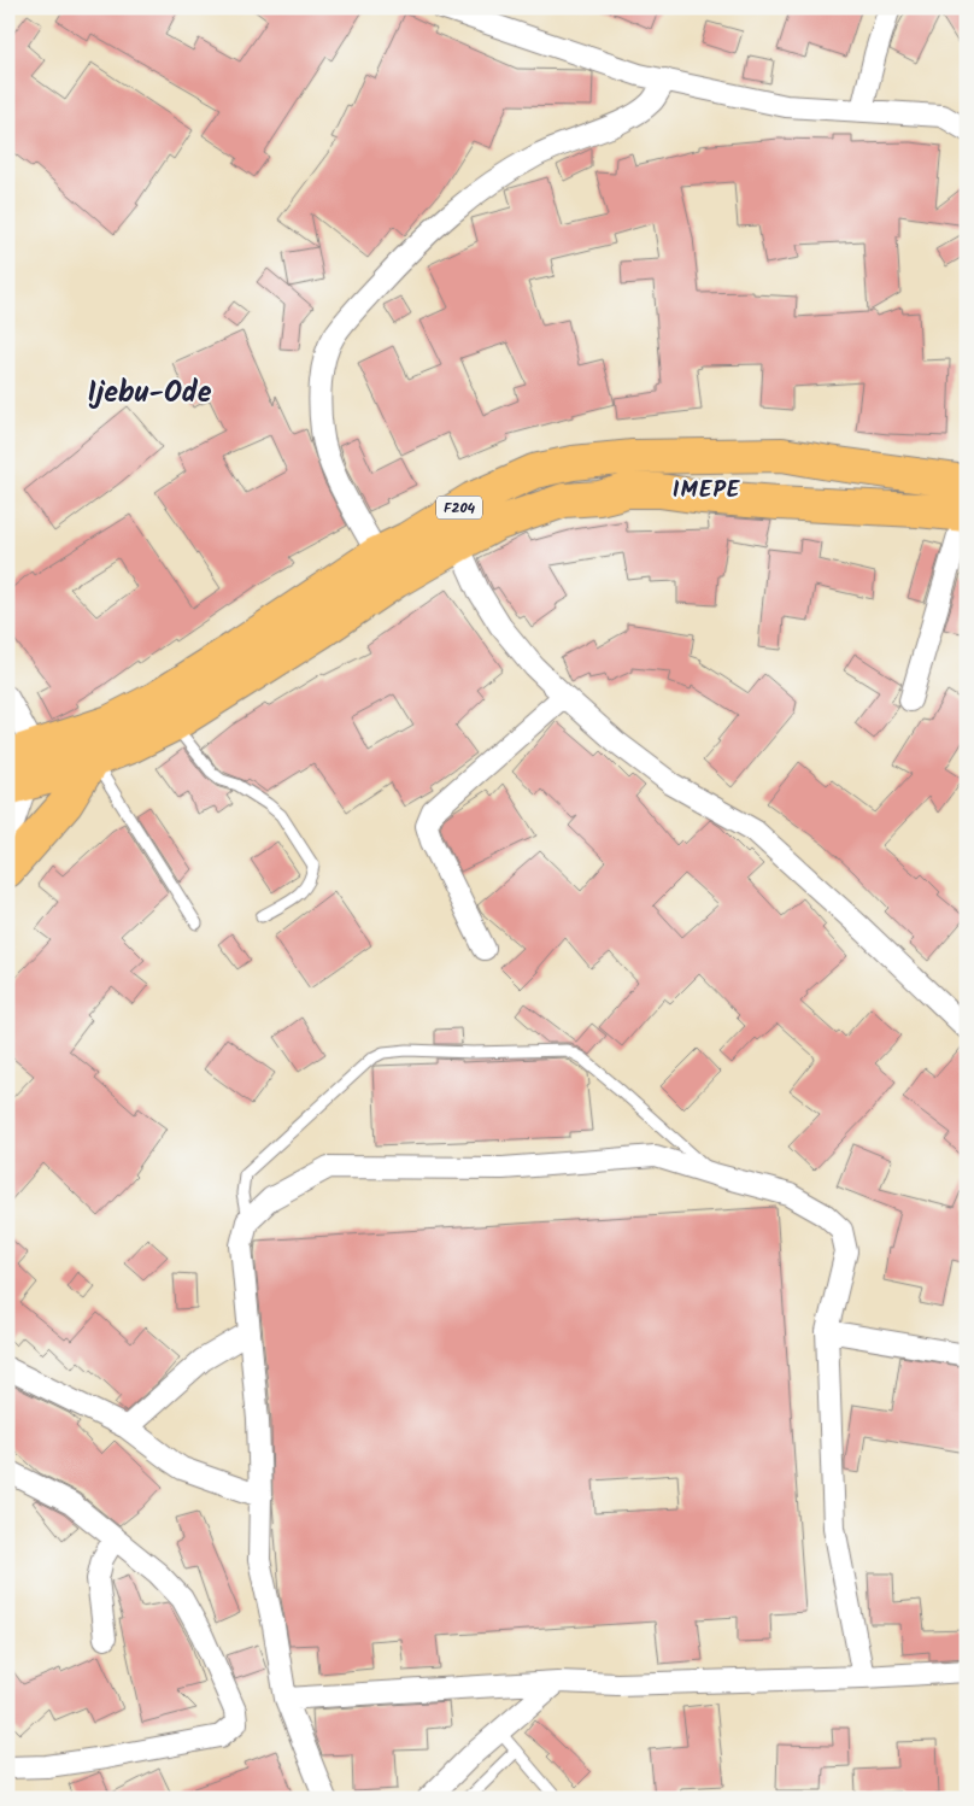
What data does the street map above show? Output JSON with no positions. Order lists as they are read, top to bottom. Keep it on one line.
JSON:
{"streets":{"main road":["F204"]},"districts":["Ijebu-Ode","IMEPE"]}
